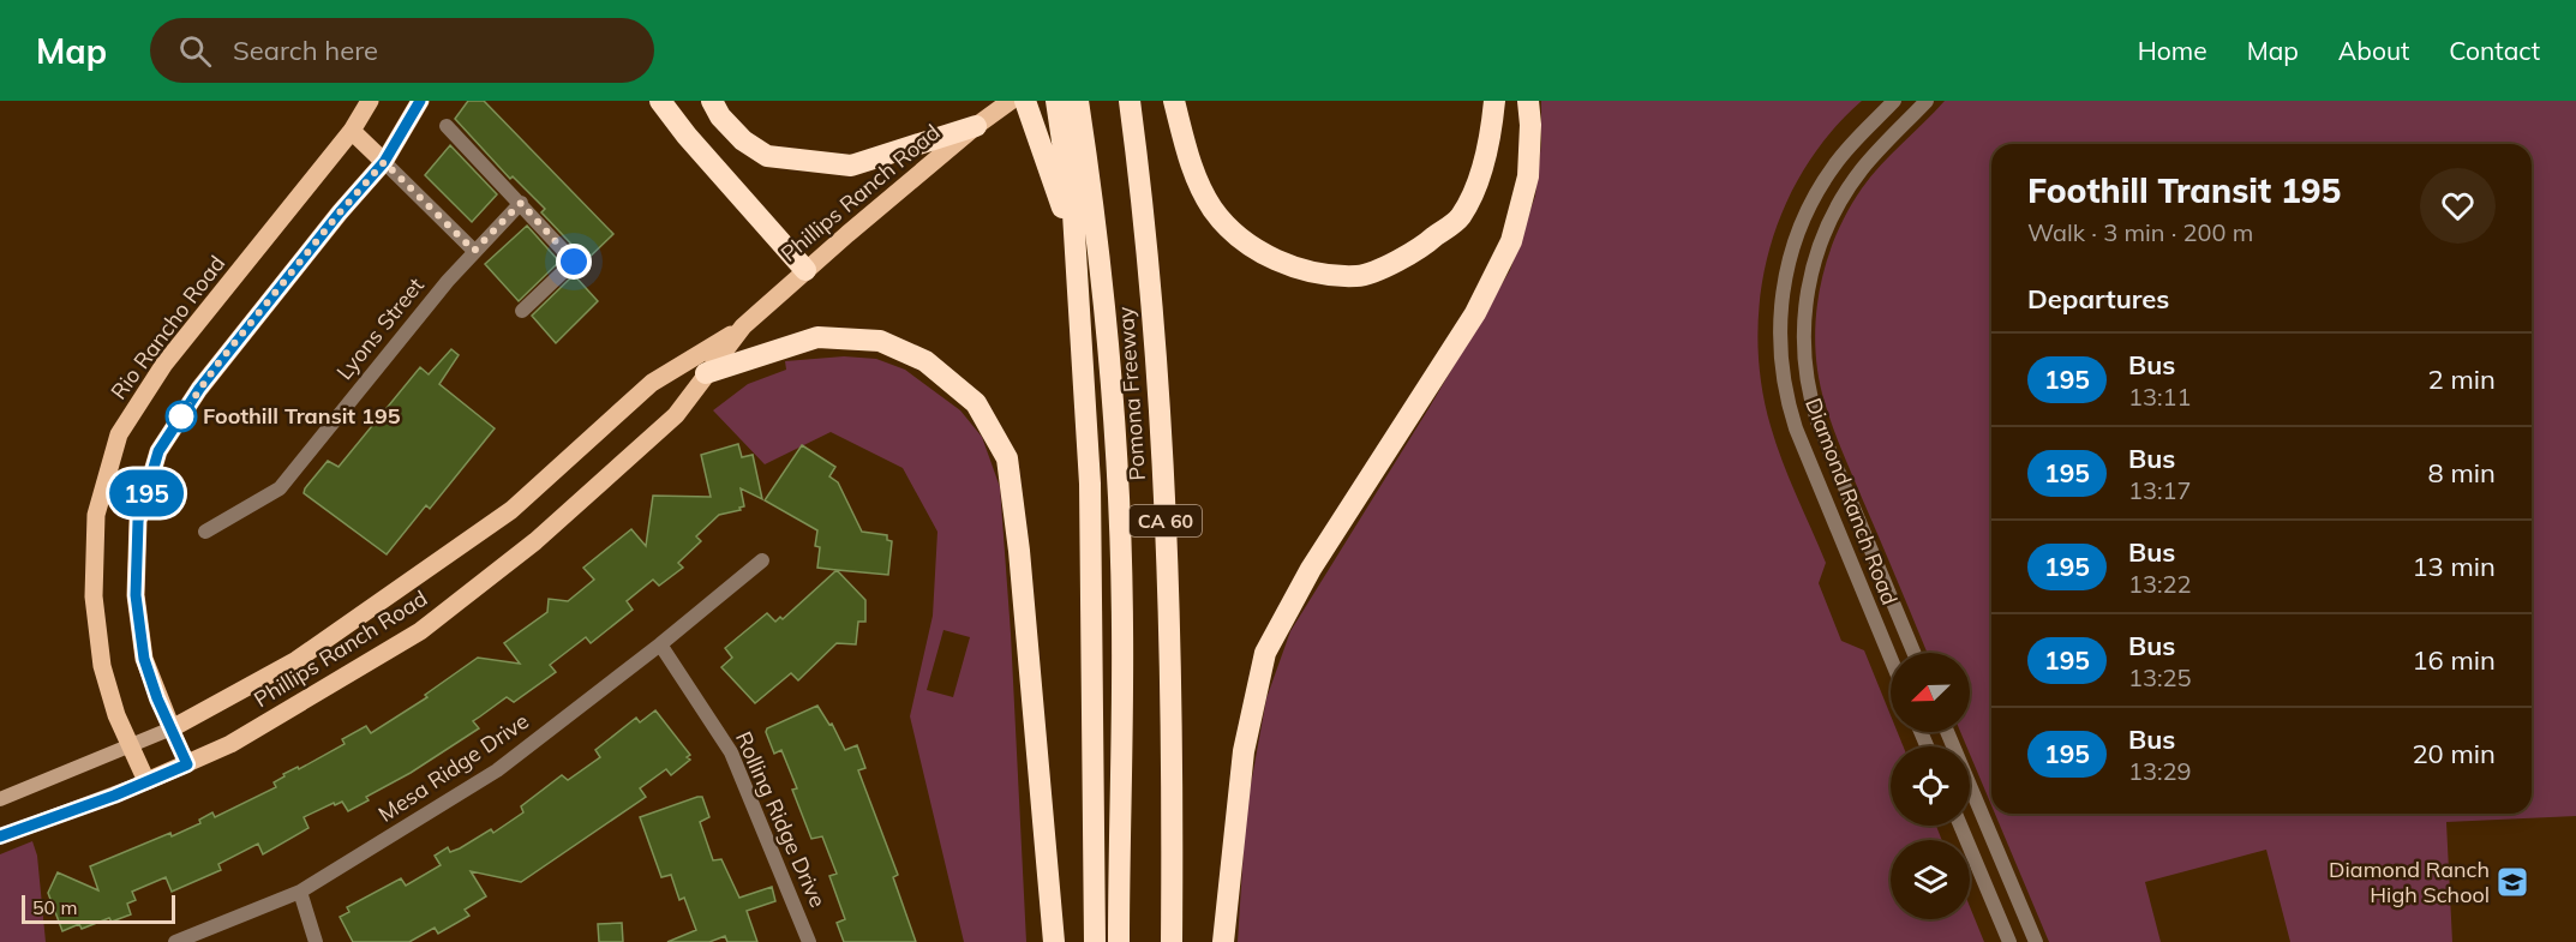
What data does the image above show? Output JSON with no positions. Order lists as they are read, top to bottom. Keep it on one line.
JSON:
{"streets":{"highway":["Pomona Freeway","CA 60"],"main road":["Phillips Ranch Road","Rio Rancho Road"],"street":["Lyons Street","Diamond Ranch Road","Mesa Ridge Drive","Rolling Ridge Drive"]},"crossings":[["Phillips Ranch Road","Rio Rancho Road"],["Mesa Ridge Drive","Rolling Ridge Drive"]],"places":{"other":["Foothill Transit 195"],"school or university":["Diamond Ranch High School"]},"lines":["bus line 195"],"scale_bar":"50 m","north":"bottom left","page":{"header":"Map","search":"Search here","nav":["Home","Map","About","Contact"],"on_map":"195","heading":[["Foothill Transit 195","Walk · 3 min · 200 m"],"Departures"],"list":[{"mark":"195","name":"Bus","note":"13:11","value":"2 min"},{"mark":"195","name":"Bus","note":"13:17","value":"8 min"},{"mark":"195","name":"Bus","note":"13:22","value":"13 min"},{"mark":"195","name":"Bus","note":"13:25","value":"16 min"},{"mark":"195","name":"Bus","note":"13:29","value":"20 min"}],"scale":"50 m"}}
